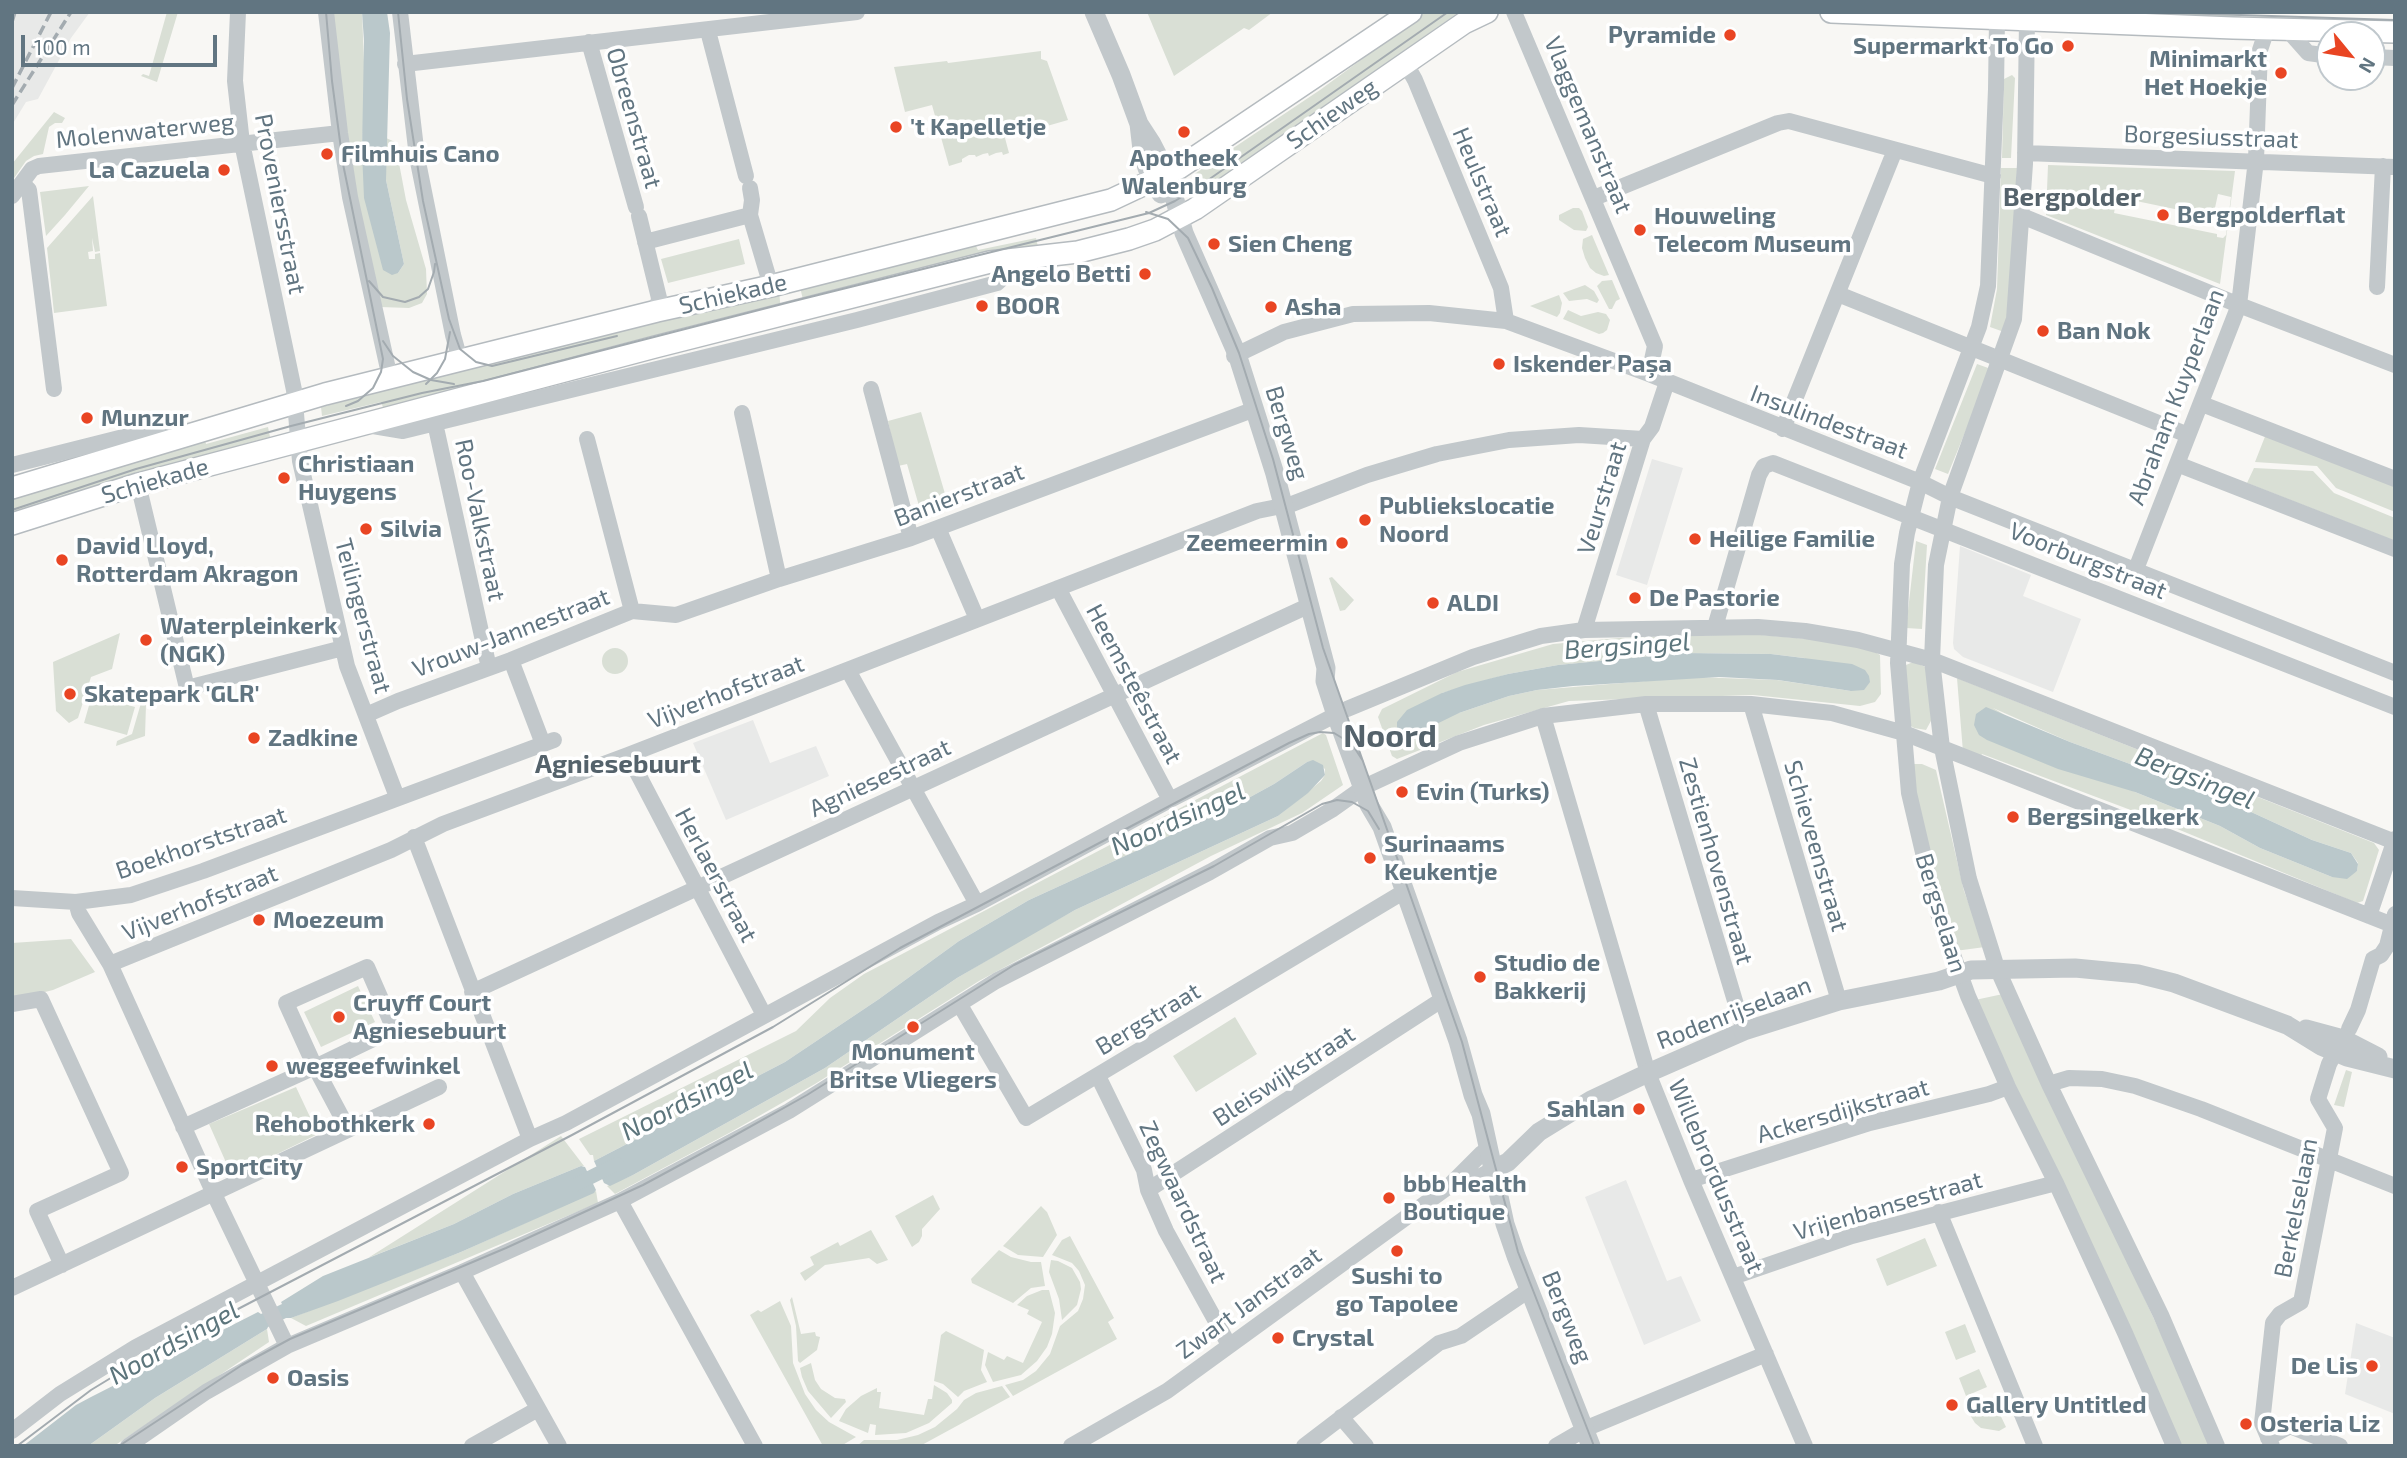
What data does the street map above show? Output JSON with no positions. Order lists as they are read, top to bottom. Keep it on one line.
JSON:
{"streets":{"main road":["Schieweg","Schiekade"],"street":["Obreenstraat","Vlaggemanstraat","Molenwaterweg","Borgesiusstraat","Heulstraat","Proveniersstraat","Abraham Kuyperlaan","Insulindestraat","Bergweg","Banierstraat","Veurstraat","Roo-Valkstraat","Voorburgstraat","Teilingerstraat","Vrouw-Jannestraat","Heemsteêstraat","Vijverhofstraat","Agniesestraat","Boekhorststraat","Schieveenstraat","Zestienhovenstraat","Herlaerstraat","Bergselaan","Rodenrijselaan","Bergstraat","Bleiswijkstraat","Ackersdijkstraat","Willebrordusstraat","Zegwaardstraat","Vrijenbansestraat","Berkelselaan","Zwart Janstraat"]},"crossings":[["Schieweg","Heulstraat"],["Schieweg","Schiekade"],["Schieweg","Bergweg"],["Obreenstraat","Schiekade"],["Vlaggemanstraat","Insulindestraat"],["Molenwaterweg","Proveniersstraat"],["Borgesiusstraat","Abraham Kuyperlaan"],["Borgesiusstraat","Bergselaan"],["Heulstraat","Insulindestraat"],["Proveniersstraat","Schiekade"],["Schiekade","Bergweg"],["Schiekade","Roo-Valkstraat"],["Schiekade","Teilingerstraat"],["Abraham Kuyperlaan","Insulindestraat"],["Insulindestraat","Bergweg"],["Insulindestraat","Veurstraat"],["Insulindestraat","Bergselaan"],["Bergweg","Banierstraat"],["Bergweg","Vijverhofstraat"],["Bergweg","Agniesestraat"],["Bergweg","Rodenrijselaan"],["Bergweg","Bergstraat"],["Bergweg","Bleiswijkstraat"],["Bergweg","Zwart Janstraat"],["Banierstraat","Vrouw-Jannestraat"],["Roo-Valkstraat","Vrouw-Jannestraat"],["Voorburgstraat","Bergselaan"],["Teilingerstraat","Vrouw-Jannestraat"],["Teilingerstraat","Boekhorststraat"],["Vrouw-Jannestraat","Boekhorststraat"],["Heemsteêstraat","Vijverhofstraat"],["Heemsteêstraat","Agniesestraat"],["Vijverhofstraat","Herlaerstraat"],["Agniesestraat","Herlaerstraat"],["Schieveenstraat","Rodenrijselaan"],["Zestienhovenstraat","Rodenrijselaan"],["Bergselaan","Rodenrijselaan"],["Bergselaan","Ackersdijkstraat"],["Bergselaan","Vrijenbansestraat"],["Rodenrijselaan","Willebrordusstraat"],["Rodenrijselaan","Berkelselaan"],["Rodenrijselaan","Zwart Janstraat"],["Bergstraat","Zegwaardstraat"],["Bleiswijkstraat","Zegwaardstraat"],["Ackersdijkstraat","Willebrordusstraat"],["Willebrordusstraat","Vrijenbansestraat"],["Zegwaardstraat","Zwart Janstraat"]],"districts":["Bergpolder","Noord","Agniesebuurt"],"water":["Bergsingel","Noordsingel"],"places":["Pyramide","Supermarkt To Go","Minimarkt Het Hoekje","'t Kapelletje","Apotheek Walenburg","Filmhuis Cano","La Cazuela","Bergpolderflat","Houweling Telecom Museum","Sien Cheng","Angelo Betti","BOOR","Asha","Ban Nok","Iskender Paşa","Munzur","Christiaan Huygens","Publiekslocatie Noord","Silvia","Heilige Familie","Zeemeermin","David Lloyd, Rotterdam Akragon","De Pastorie","ALDI","Waterpleinkerk (NGK)","Skatepark 'GLR'","Zadkine","Evin (Turks)","Bergsingelkerk","Surinaams Keukentje","Moezeum","Studio de Bakkerij","Cruyff Court Agniesebuurt","Monument Britse Vliegers","weggeefwinkel","Sahlan","Rehobothkerk","SportCity","bbb Health Boutique","Sushi to go Tapolee","Crystal","De Lis","Oasis","Gallery Untitled","Osteria Liz"],"scale_bar":"100 m","north":"bottom right"}
